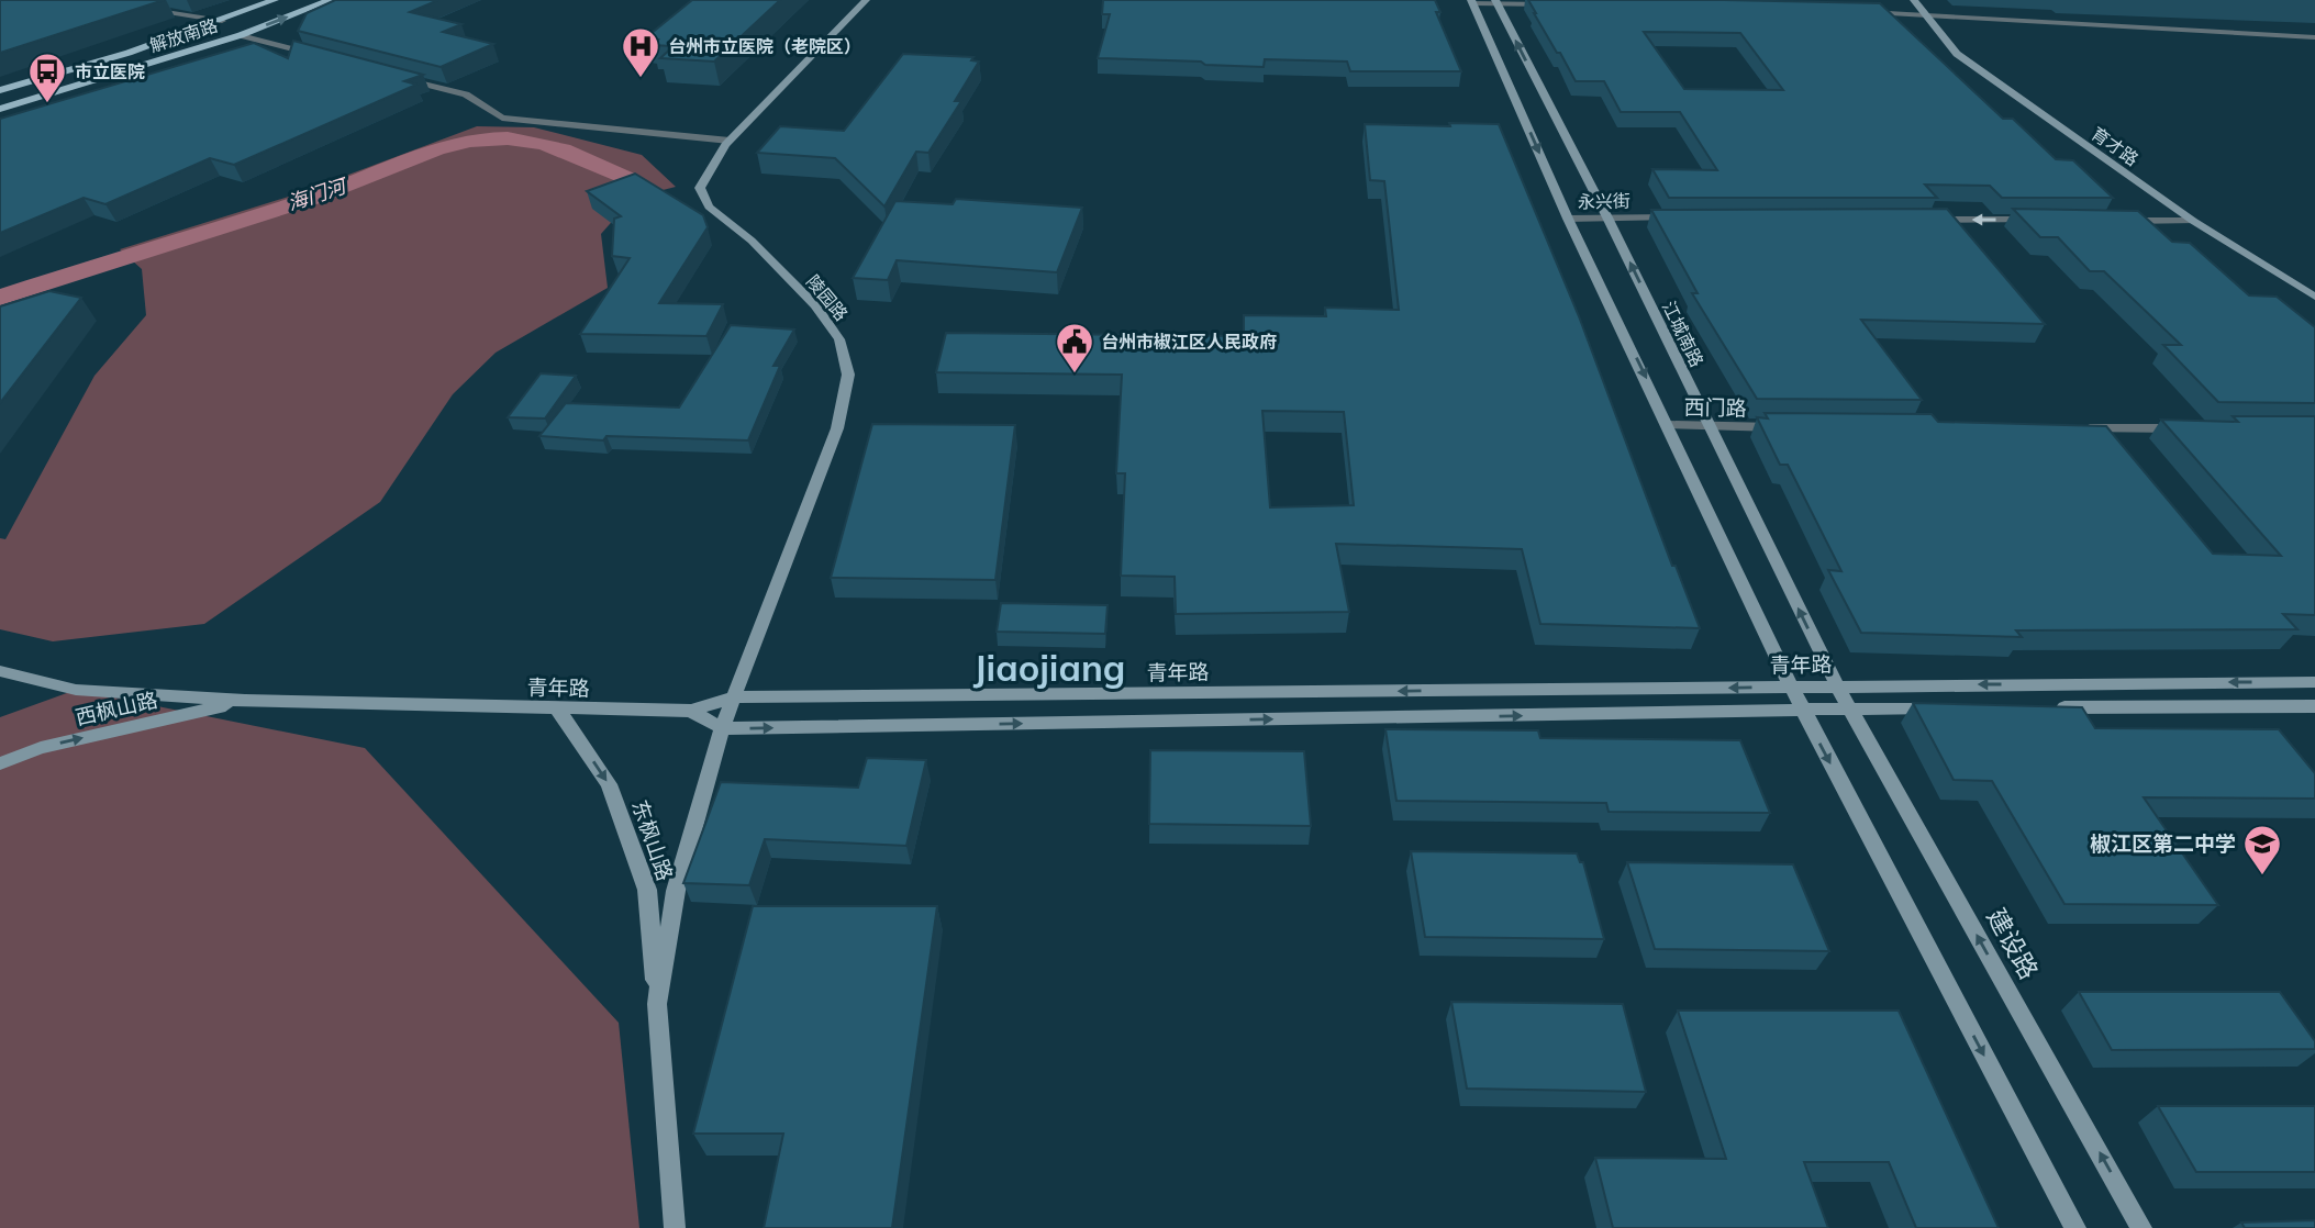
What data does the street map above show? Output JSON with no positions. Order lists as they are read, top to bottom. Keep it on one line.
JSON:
{"streets":{"main road":["解放南路","育才路","陵园路","江城南路","青年路","西枫山路","东枫山路","建设路"],"street":["永兴街","西门路"]},"crossings":[["永兴街","江城南路"],["陵园路","青年路"],["陵园路","东枫山路"],["江城南路","西门路"],["江城南路","青年路"],["江城南路","建设路"],["青年路","西枫山路"],["青年路","东枫山路"],["青年路","建设路"]],"one_way":["西枫山路","东枫山路"],"districts":["Jiaojiang"],"water":["海门河"],"places":{"hospital":["台州市立医院（老院区）"],"bus stop":["市立医院"],"public building":["台州市椒江区人民政府"],"school or university":["椒江区第二中学"]}}
